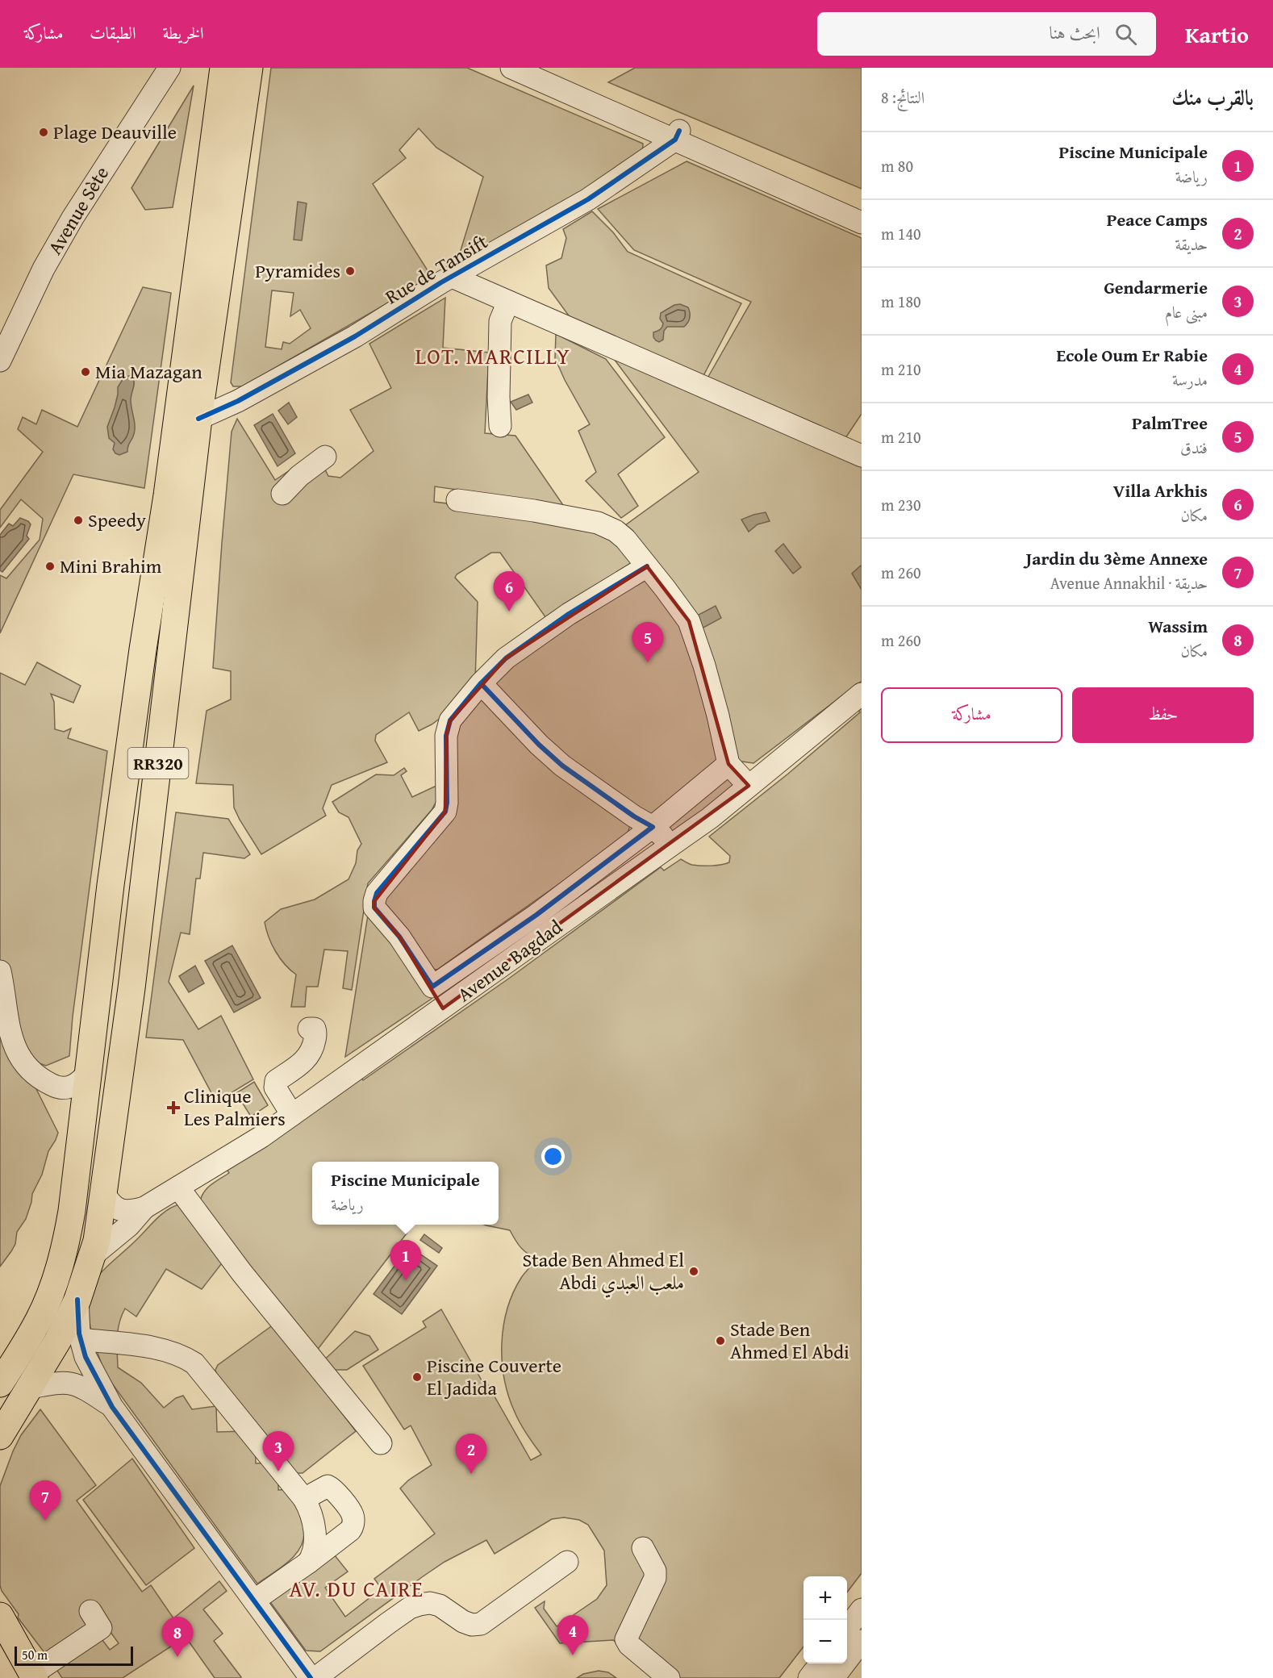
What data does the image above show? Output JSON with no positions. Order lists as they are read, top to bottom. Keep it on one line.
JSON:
{"streets":{"main road":["RR320"],"street":["Avenue Sète","Rue de Tansift","Avenue Bagdad"]},"crossings":[["Rue de Tansift","RR320"]],"districts":["LOT. MARCILLY","AV. DU CAIRE"],"places":{"other":["Plage Deauville","Pyramides","Mia Mazagan","Speedy","Mini Brahim","Stade Ben Ahmed El Abdi ملعب العبدي","Stade Ben Ahmed El Abdi","Piscine Couverte El Jadida"],"health":["Clinique Les Palmiers"]},"scale_bar":"50 m","page":{"header":"Kartio","search":"ابحث هنا","nav":["الخريطة","الطبقات","مشاركة"],"heading":["بالقرب منك","النتائج: 8"],"list":[{"mark":"1","name":"Piscine Municipale","note":"رياضة","value":"80 m"},{"mark":"2","name":"Peace Camps","note":"حديقة","value":"140 m"},{"mark":"3","name":"Gendarmerie","note":"مبنى عام","value":"180 m"},{"mark":"4","name":"Ecole Oum Er Rabie","note":"مدرسة","value":"210 m"},{"mark":"5","name":"PalmTree","note":"فندق","value":"210 m"},{"mark":"6","name":"Villa Arkhis","note":"مكان","value":"230 m"},{"mark":"7","name":"Jardin du 3ème Annexe","note":"حديقة · Avenue Annakhil","value":"260 m"},{"mark":"8","name":"Wassim","note":"مكان","value":"260 m"}],"pins":["6","5","1","3","2","7","4","8"],"buttons":["حفظ","مشاركة"],"popup":["Piscine Municipale","رياضة"],"map_buttons":["+","−"],"scale":"50 m"}}
